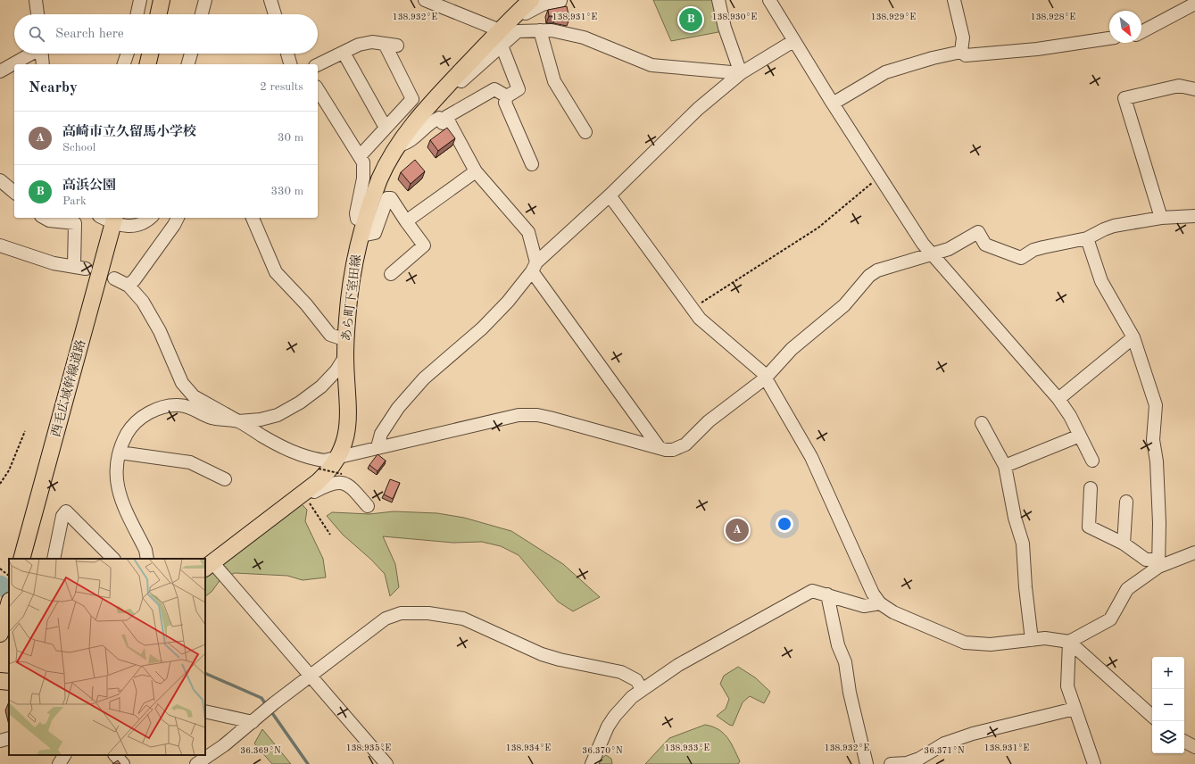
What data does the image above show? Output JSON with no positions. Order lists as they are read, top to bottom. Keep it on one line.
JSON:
{"streets":{"main road":["あら町下室田線","西毛広域幹線道路"]},"north":"bottom right","page":{"pins":["B","A"],"search":"Search here","heading":["Nearby","2 results"],"list":[{"mark":"A","name":"高崎市立久留馬小学校","note":"School","value":"30 m"},{"mark":"B","name":"高浜公園","note":"Park","value":"330 m"}],"map_buttons":["+","−"]},"coordinates":["138.929°E","138.932°E","138.931°E","138.930°E","138.928°E","138.935°E","138.934°E","138.933°E","36.369°N","36.370°N","36.371°N"]}
